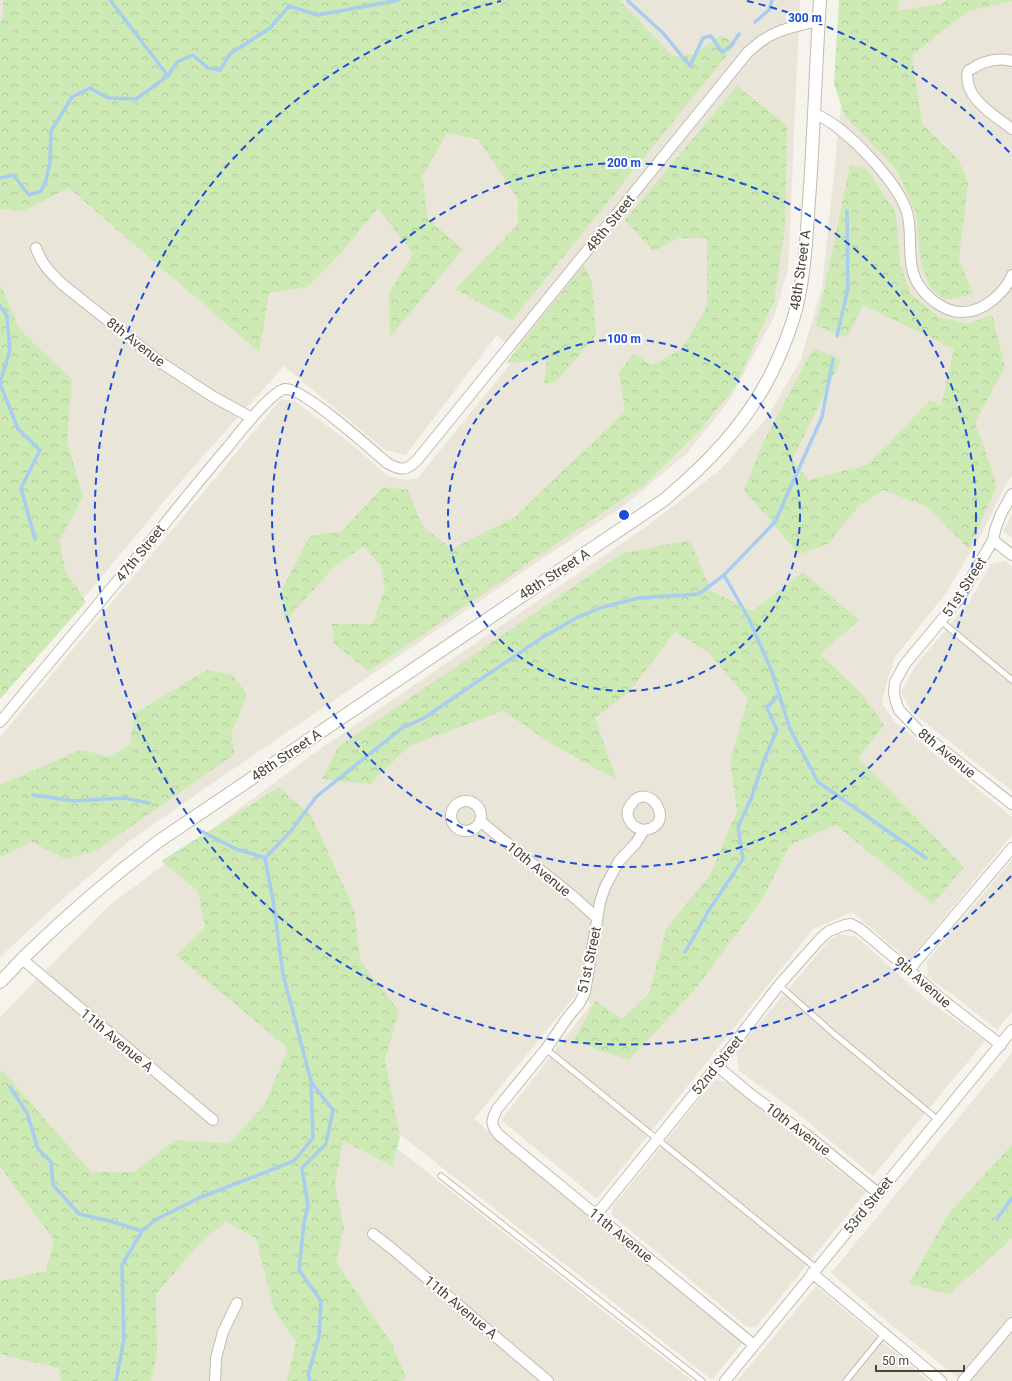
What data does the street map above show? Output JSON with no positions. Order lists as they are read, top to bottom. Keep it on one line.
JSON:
{"streets":{"street":["48th Street","48th Street A","8th Avenue","47th Street","51st Street","10th Avenue","9th Avenue","11th Avenue A","52nd Street","53rd Street","11th Avenue"]},"crossings":[["48th Street","48th Street A"],["48th Street","47th Street"],["48th Street A","11th Avenue A"],["8th Avenue","47th Street"],["8th Avenue","51st Street"],["51st Street","10th Avenue"],["51st Street","11th Avenue"],["10th Avenue","52nd Street"],["10th Avenue","53rd Street"],["9th Avenue","52nd Street"],["9th Avenue","53rd Street"],["52nd Street","11th Avenue"],["53rd Street","11th Avenue"]],"scale_bar":"50 m","rings":["300 m","200 m","100 m"]}
